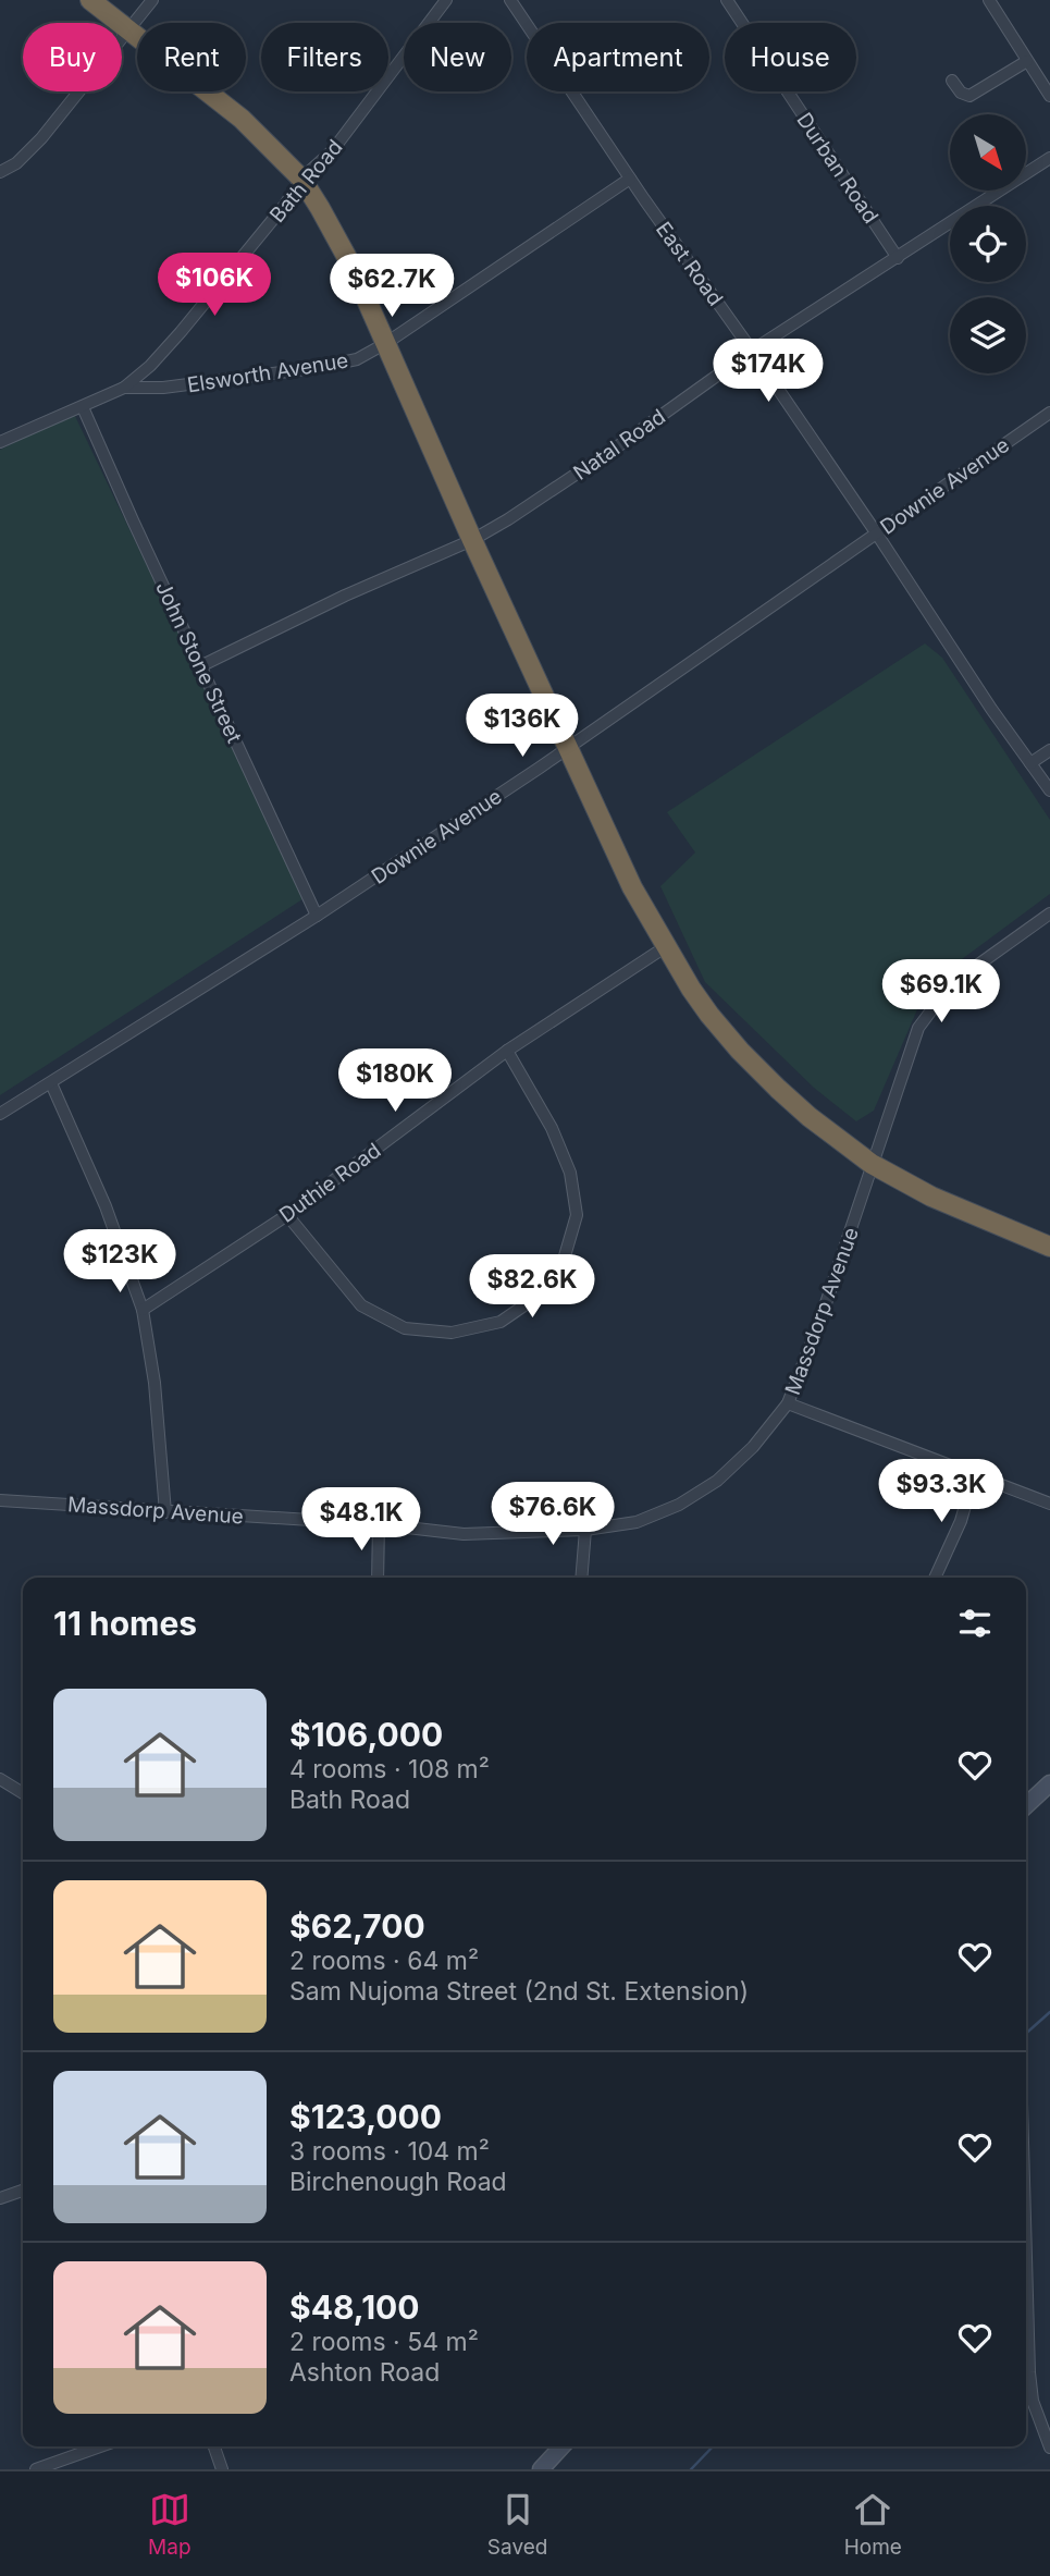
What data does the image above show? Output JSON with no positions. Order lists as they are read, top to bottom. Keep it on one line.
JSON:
{"streets":{"street":["Durban Road","Bath Road","East Road","Elsworth Avenue","Natal Road","Downie Avenue","John Stone Street","Duthie Road","Massdorp Avenue"]},"crossings":[["Durban Road","Natal Road"],["Bath Road","Elsworth Avenue"],["Bath Road","John Stone Street"],["East Road","Elsworth Avenue"],["East Road","Natal Road"],["East Road","Downie Avenue"],["Natal Road","John Stone Street"],["Downie Avenue","John Stone Street"]],"north":"bottom right","page":{"chip":["Buy","Rent","Filters","New","Apartment","House"],"price":["$106K","$62.7K","$174K","$136K","$69.1K","$180K","$123K","$82.6K","$93.3K","$76.6K","$48.1K"],"heading":"11 homes","list":[{"name":"$106,000","note":"4 rooms · 108 m² · Bath Road"},{"name":"$62,700","note":"2 rooms · 64 m² · Sam Nujoma Street (2nd St. Extension)"},{"name":"$123,000","note":"3 rooms · 104 m² · Birchenough Road"},{"name":"$48,100","note":"2 rooms · 54 m² · Ashton Road"}],"tabs":["Map","Saved","Home"]}}
